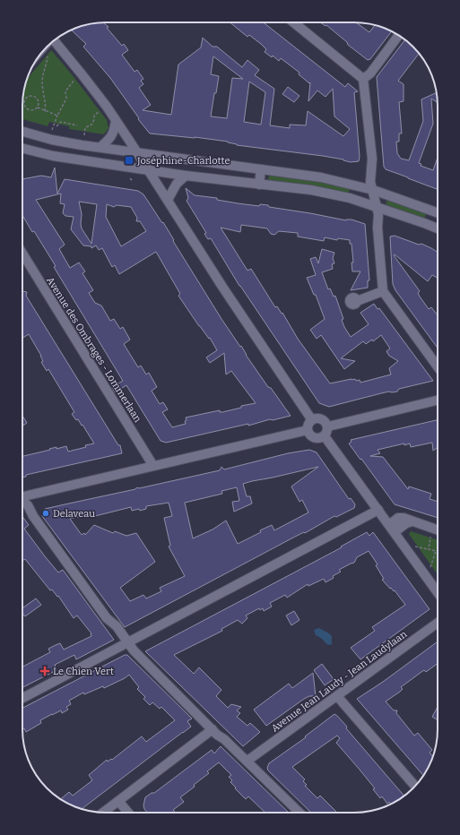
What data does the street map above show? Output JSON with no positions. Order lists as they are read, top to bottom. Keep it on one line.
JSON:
{"streets":{"street":["Avenue des Ombrages - Lommerlaan","Avenue Jean Laudy - Jean Laudylaan"]},"places":{"transit":["Joséphine-Charlotte"],"other":["Delaveau"],"health":["Le Chien Vert"]}}
